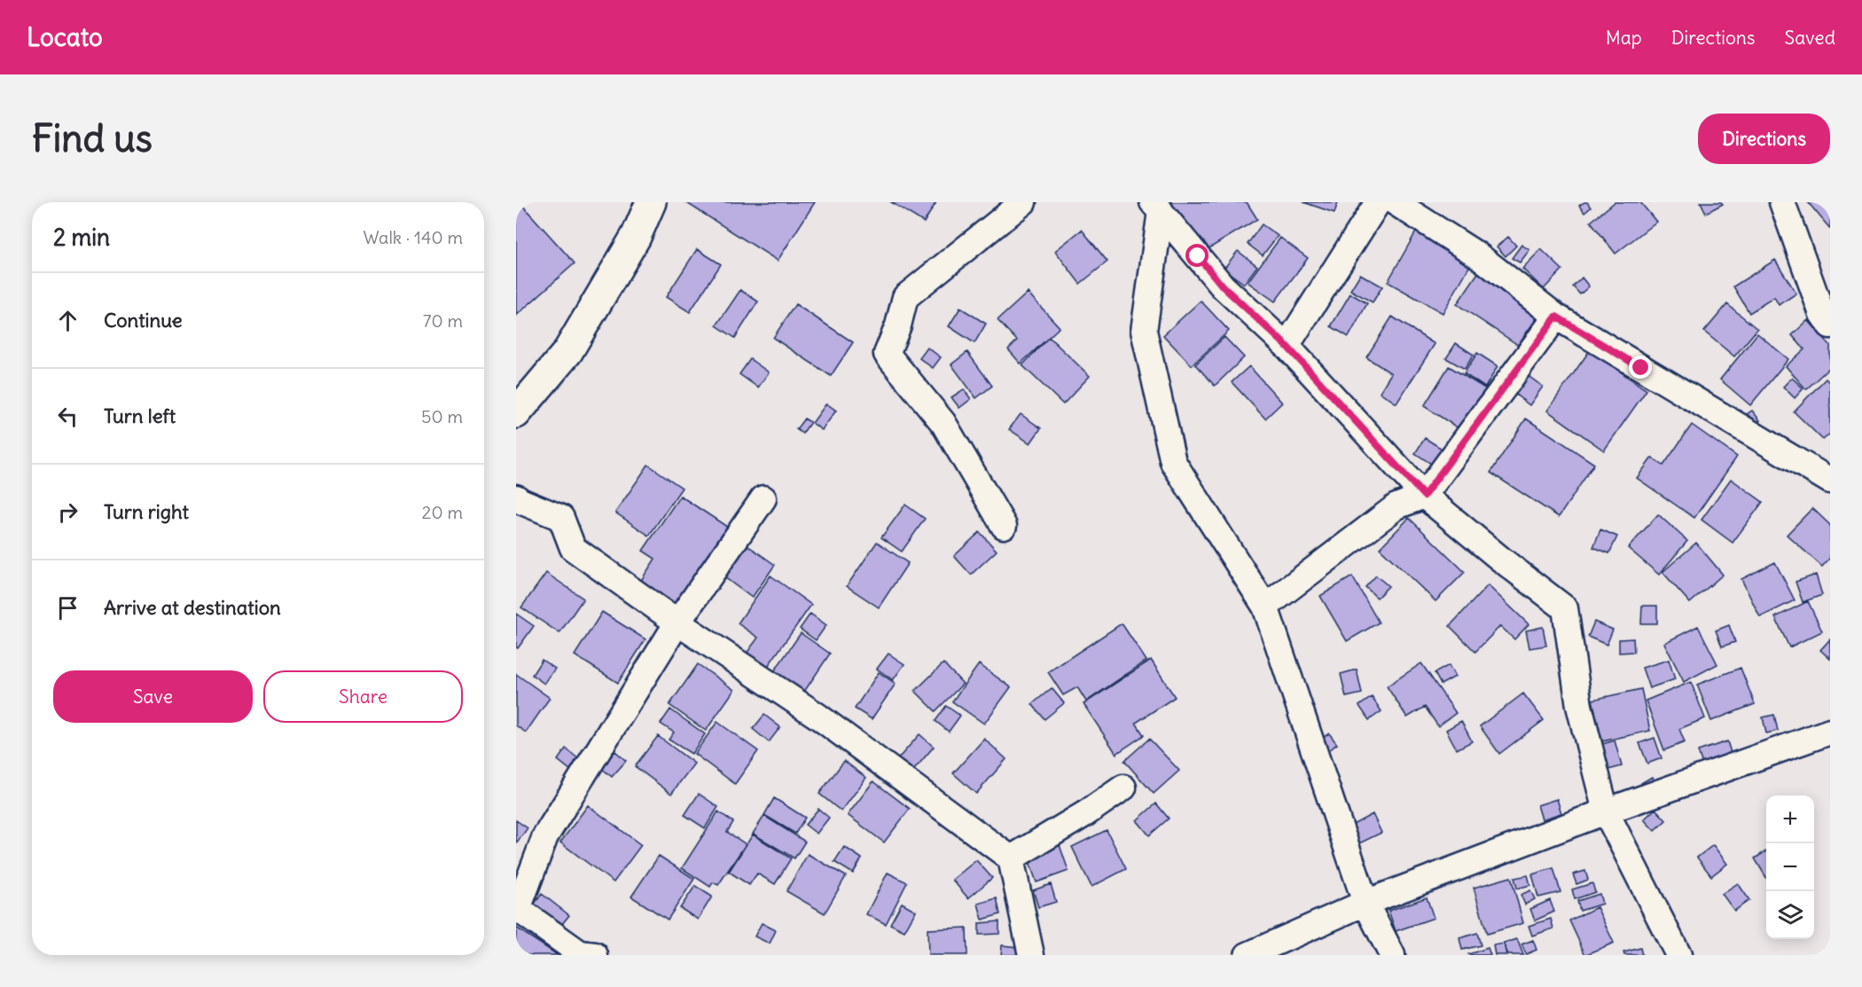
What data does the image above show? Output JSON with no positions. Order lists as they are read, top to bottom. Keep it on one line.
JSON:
{"page":{"header":"Locato","nav":["Map","Directions","Saved"],"buttons":["Directions",["Save","Share"]],"title":"Find us","heading":["2 min","Walk · 140 m"],"list":[["Continue","70 m"],["Turn left","50 m"],["Turn right","20 m"],"Arrive at destination"],"map_buttons":["+","−"]}}
